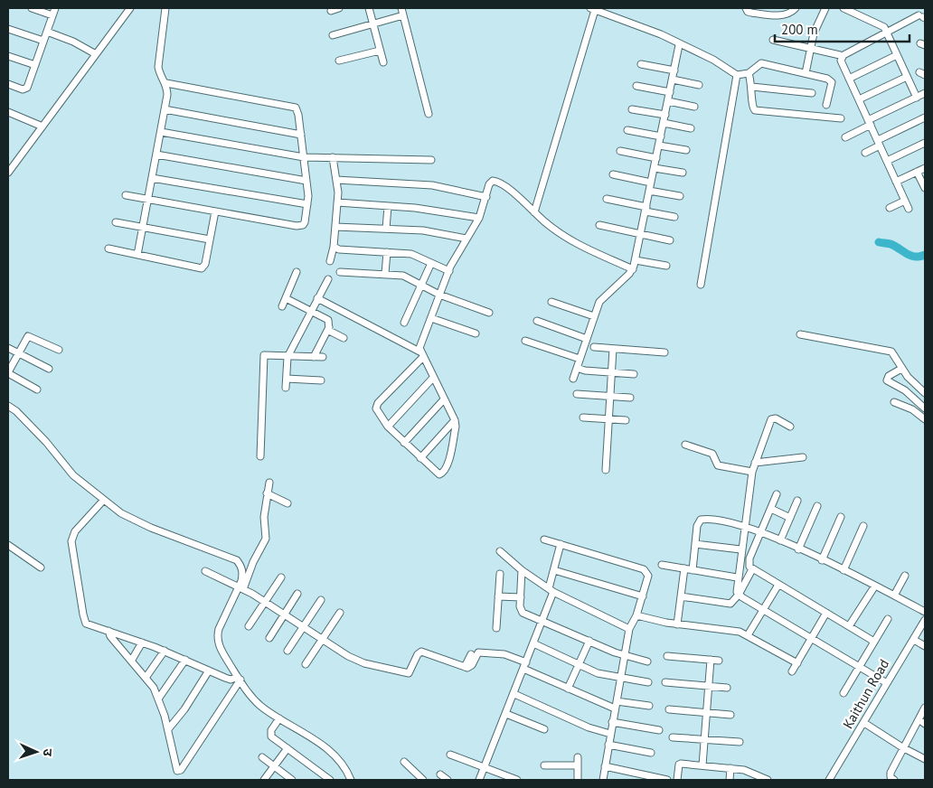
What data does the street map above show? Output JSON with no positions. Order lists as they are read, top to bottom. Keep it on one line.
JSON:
{"streets":{"street":["Kaithun Road"]},"scale_bar":"200 m","north":"right"}
